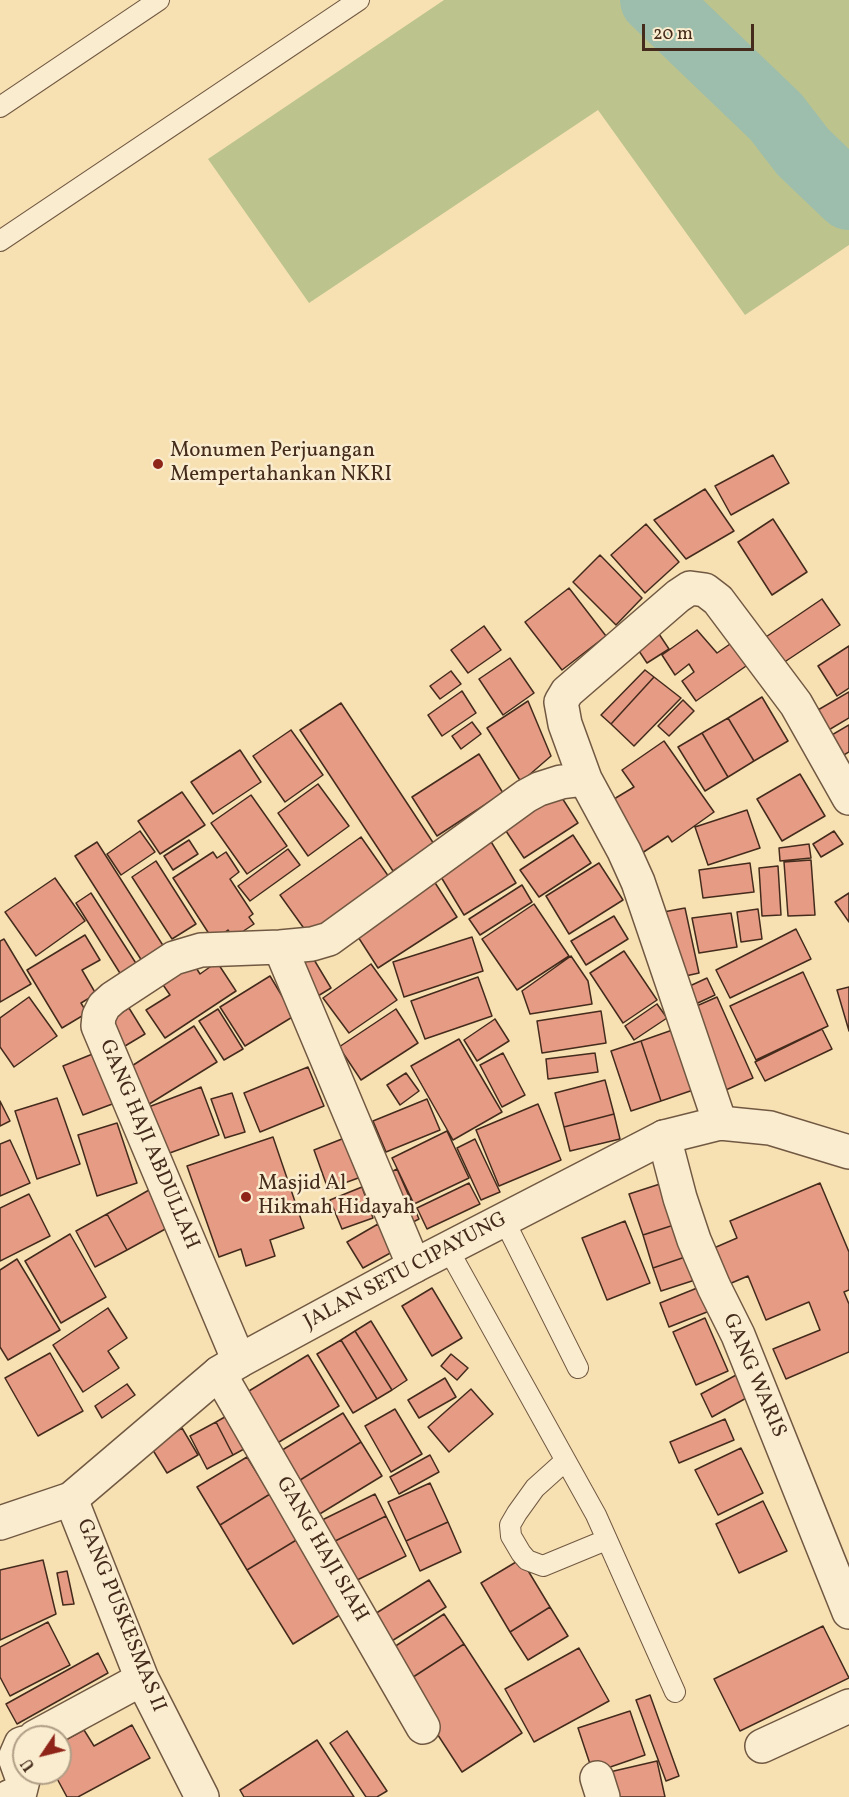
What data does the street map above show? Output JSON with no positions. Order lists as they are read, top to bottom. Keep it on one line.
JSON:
{"streets":{"street":["GANG HAJI ABDULLAH","JALAN SETU CIPAYUNG","GANG WARIS","GANG HAJI SIAH","GANG PUSKESMAS II"]},"crossings":[["GANG HAJI ABDULLAH","JALAN SETU CIPAYUNG"],["GANG HAJI ABDULLAH","GANG HAJI SIAH"],["JALAN SETU CIPAYUNG","GANG WARIS"],["JALAN SETU CIPAYUNG","GANG HAJI SIAH"],["JALAN SETU CIPAYUNG","GANG PUSKESMAS II"]],"places":["Monumen Perjuangan Mempertahankan NKRI","Masjid Al Hikmah Hidayah"],"scale_bar":"20 m","north":"bottom left"}
